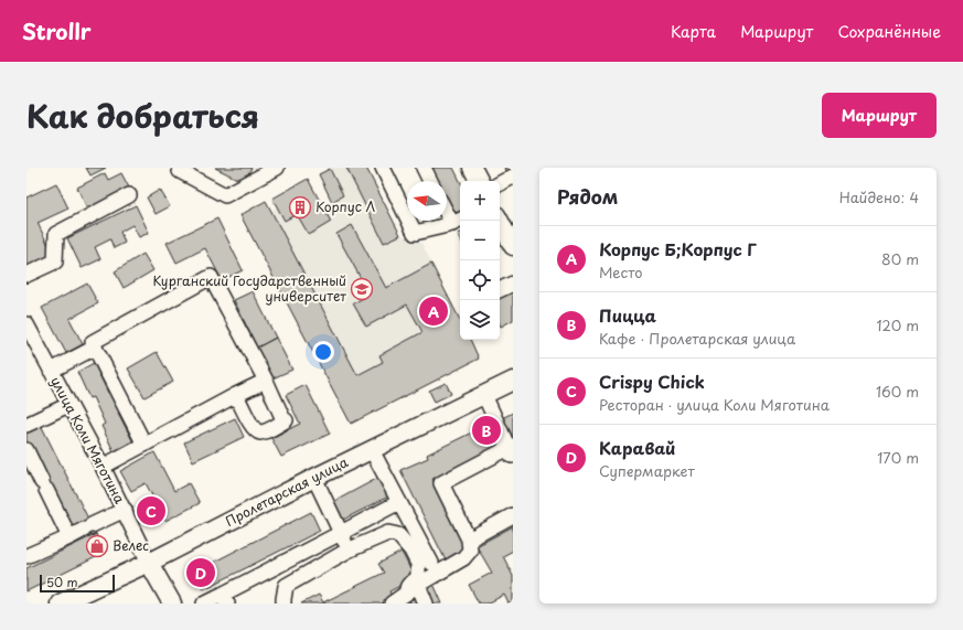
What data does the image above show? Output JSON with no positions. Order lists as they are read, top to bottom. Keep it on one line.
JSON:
{"streets":{"main road":["улица Коли Мяготина","Пролетарская улица"]},"crossings":[["улица Коли Мяготина","Пролетарская улица"]],"places":{"building":["Корпус Л"],"school or university":["Курганский Государственный университет"],"shop":["Велес"]},"scale_bar":"50 m","north":"left","page":{"header":"Strollr","nav":["Карта","Маршрут","Сохранённые"],"title":"Как добраться","buttons":"Маршрут","heading":["Рядом","Найдено: 4"],"map_buttons":["+","−"],"list":[{"mark":"A","name":"Корпус Б;Корпус Г","note":"Место","value":"80 m"},{"mark":"B","name":"Пицца","note":"Кафе · Пролетарская улица","value":"120 m"},{"mark":"C","name":"Crispy Chick","note":"Ресторан · улица Коли Мяготина","value":"160 m"},{"mark":"D","name":"Каравай","note":"Супермаркет","value":"170 m"}],"pins":["A","B","C","D"],"scale":"50 m"}}
